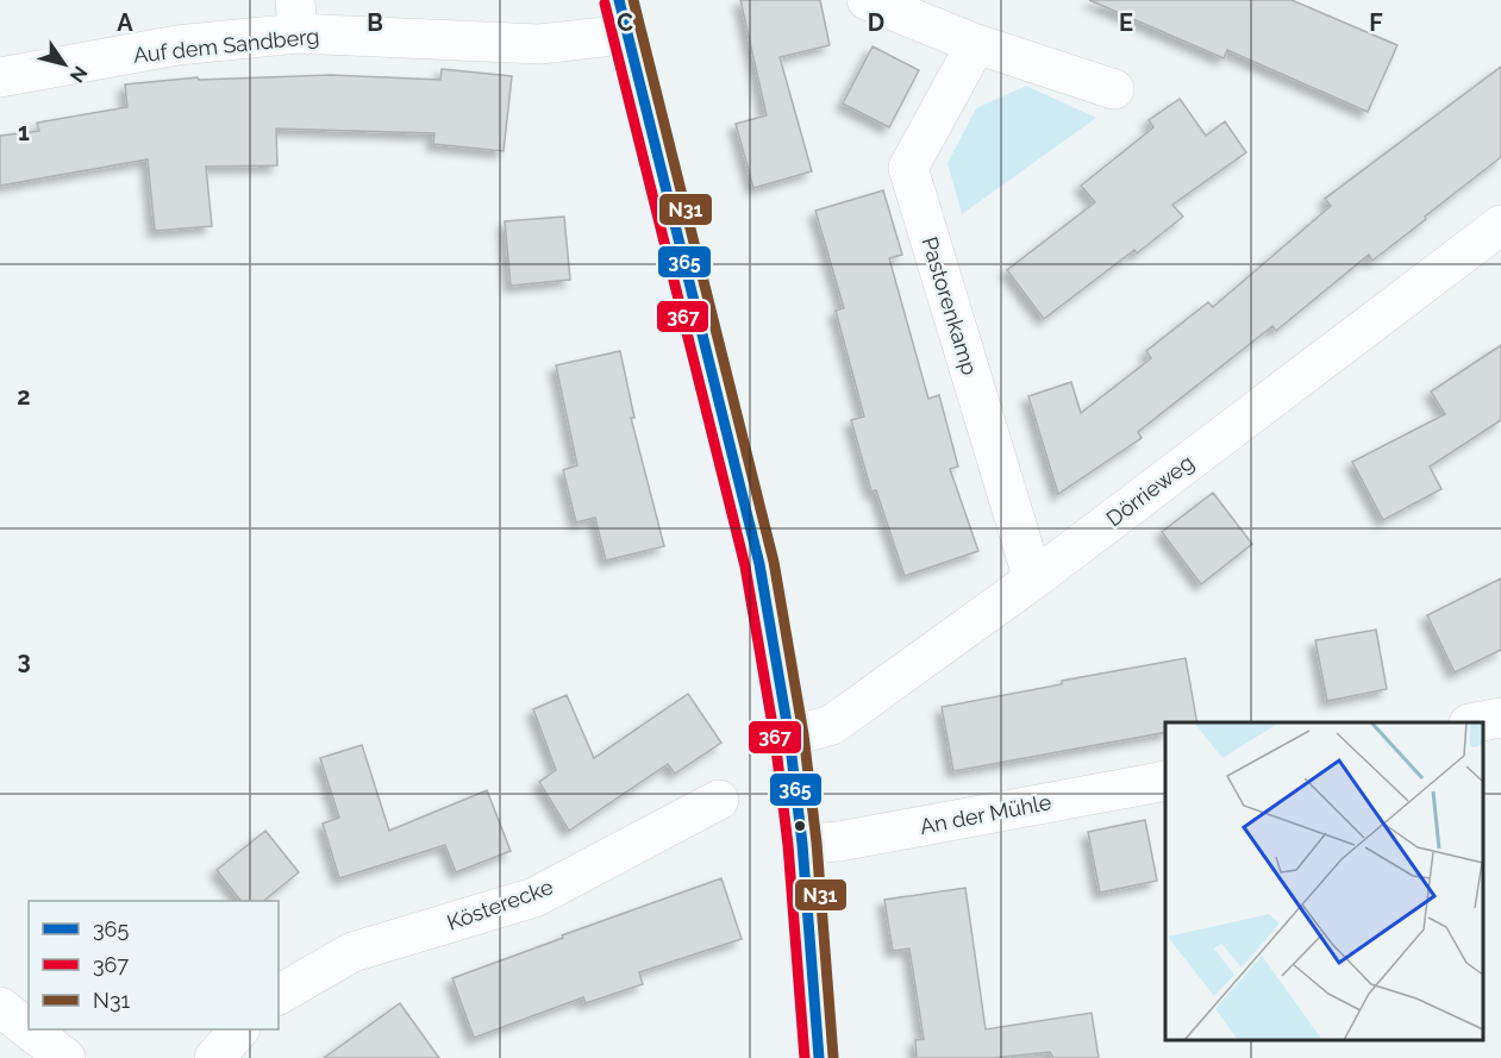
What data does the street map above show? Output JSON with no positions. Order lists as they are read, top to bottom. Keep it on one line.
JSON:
{"streets":{"street":["Auf dem Sandberg","Pastorenkamp","Dörrieweg","An der Mühle","Kösterecke"]},"crossings":[["Pastorenkamp","Dörrieweg"]],"lines":["transit line 365","transit line N31","transit line 367"],"legend":["365","367","N31"],"north":"bottom right","grid":{"columns":["A","B","C","D","E","F"],"rows":["1","2","3"]}}
